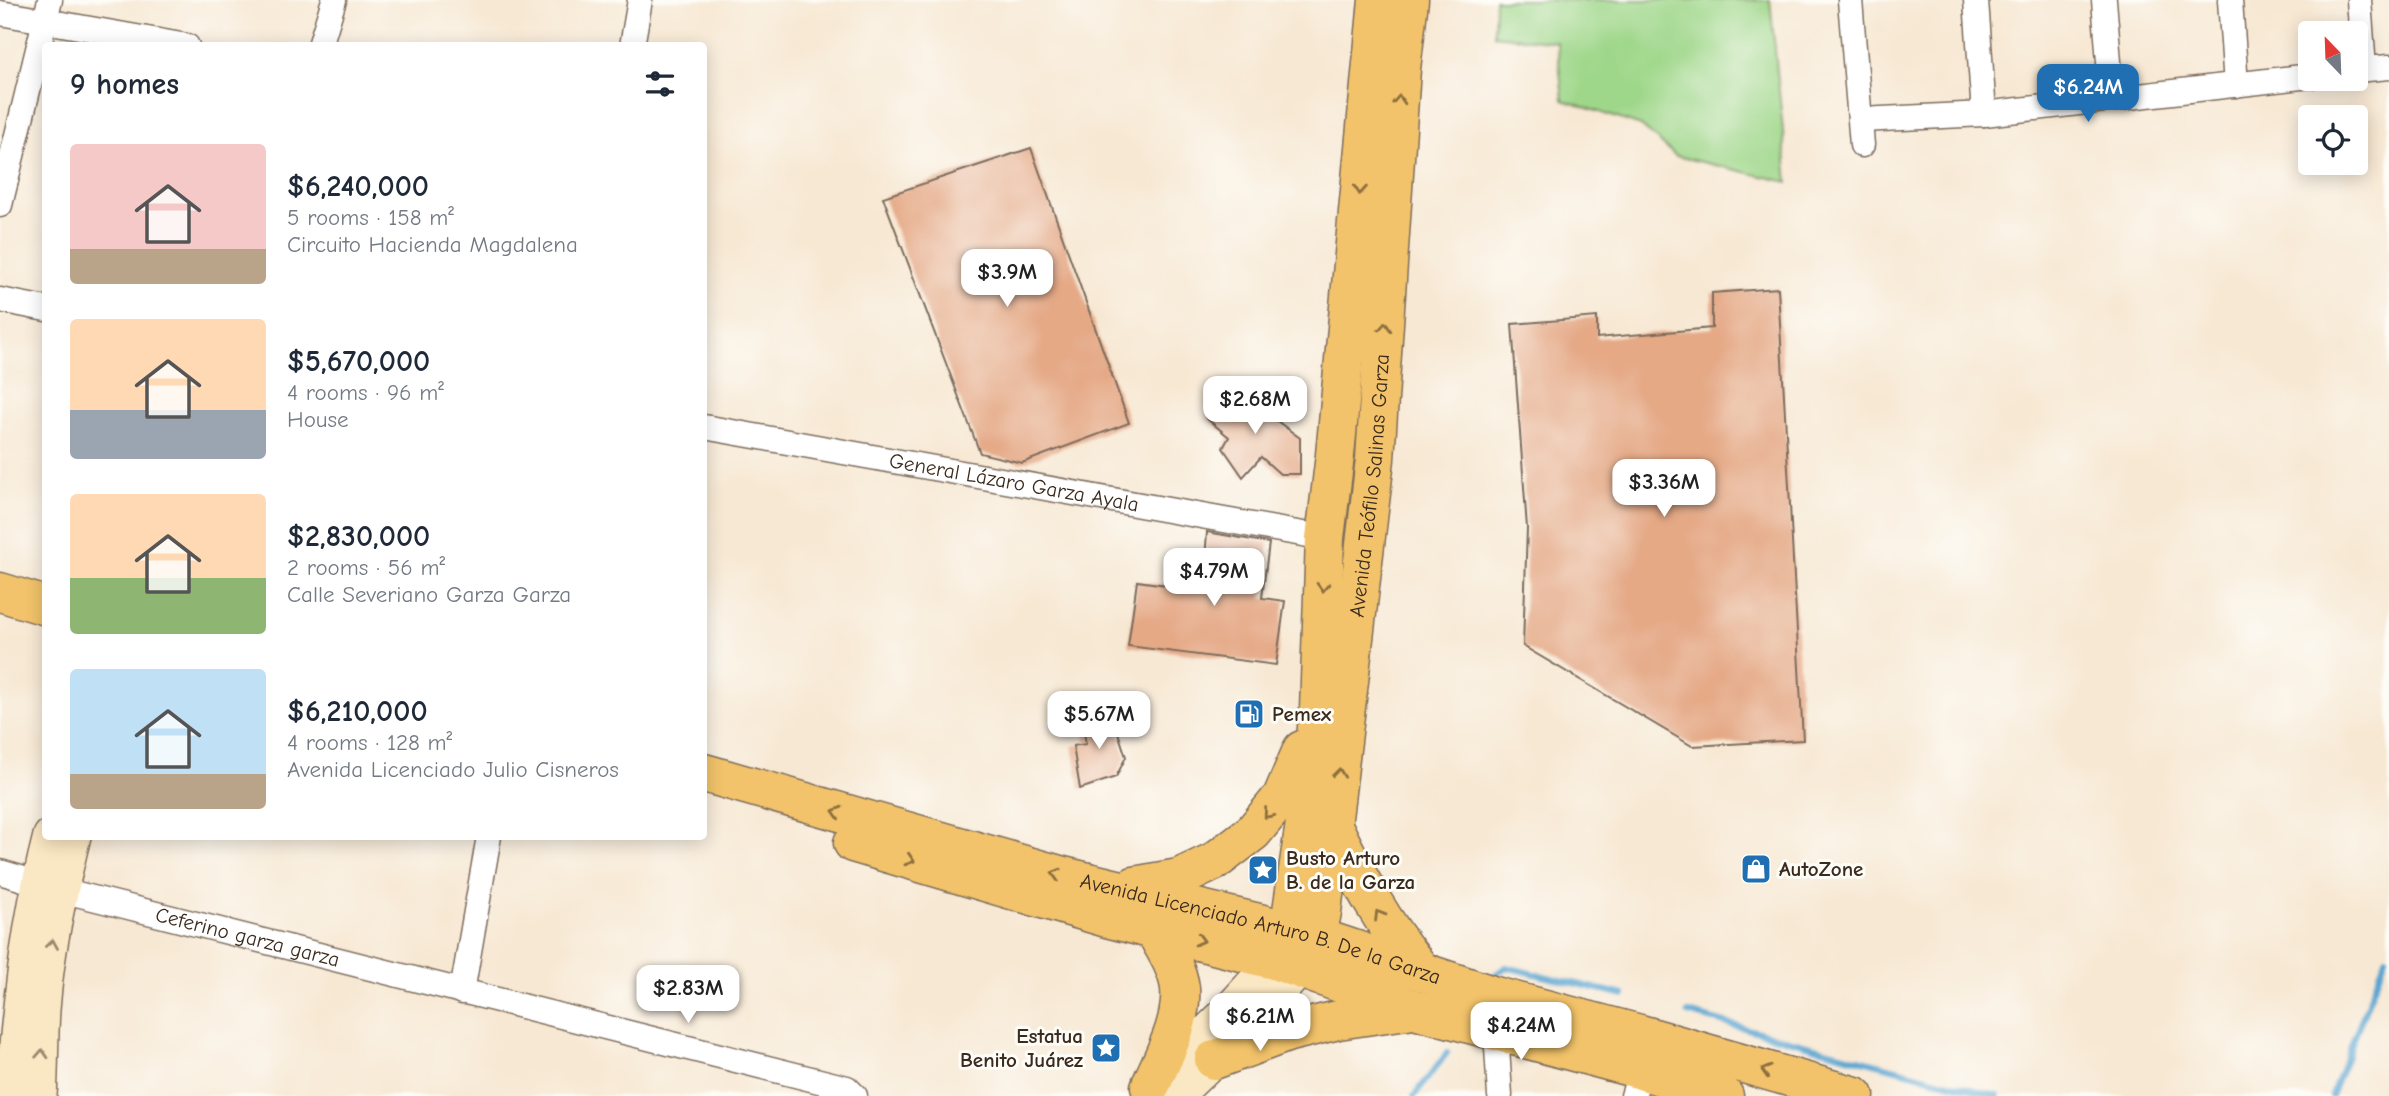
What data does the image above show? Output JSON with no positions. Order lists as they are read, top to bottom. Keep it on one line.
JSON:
{"streets":{"main road":["Avenida Teófilo Salinas Garza","Avenida Licenciado Arturo B. De la Garza"],"street":["General Lázaro Garza Ayala","Ceferino garza garza"]},"crossings":[["General Lázaro Garza Ayala","Avenida Teófilo Salinas Garza"],["Avenida Teófilo Salinas Garza","Avenida Licenciado Arturo B. De la Garza"]],"places":{"fuel station":["Pemex"],"shop":["AutoZone"],"place":["Busto Arturo B. de la Garza","Estatua Benito Juárez"]},"north":"top left","page":{"heading":"9 homes","price":["$6.24M","$3.9M","$2.68M","$3.36M","$4.79M","$5.67M","$2.83M","$6.21M","$4.24M"],"list":[{"name":"$6,240,000","note":"5 rooms · 158 m² · Circuito Hacienda Magdalena"},{"name":"$5,670,000","note":"4 rooms · 96 m² · House"},{"name":"$2,830,000","note":"2 rooms · 56 m² · Calle Severiano Garza Garza"},{"name":"$6,210,000","note":"4 rooms · 128 m² · Avenida Licenciado Julio Cisneros"}]}}
